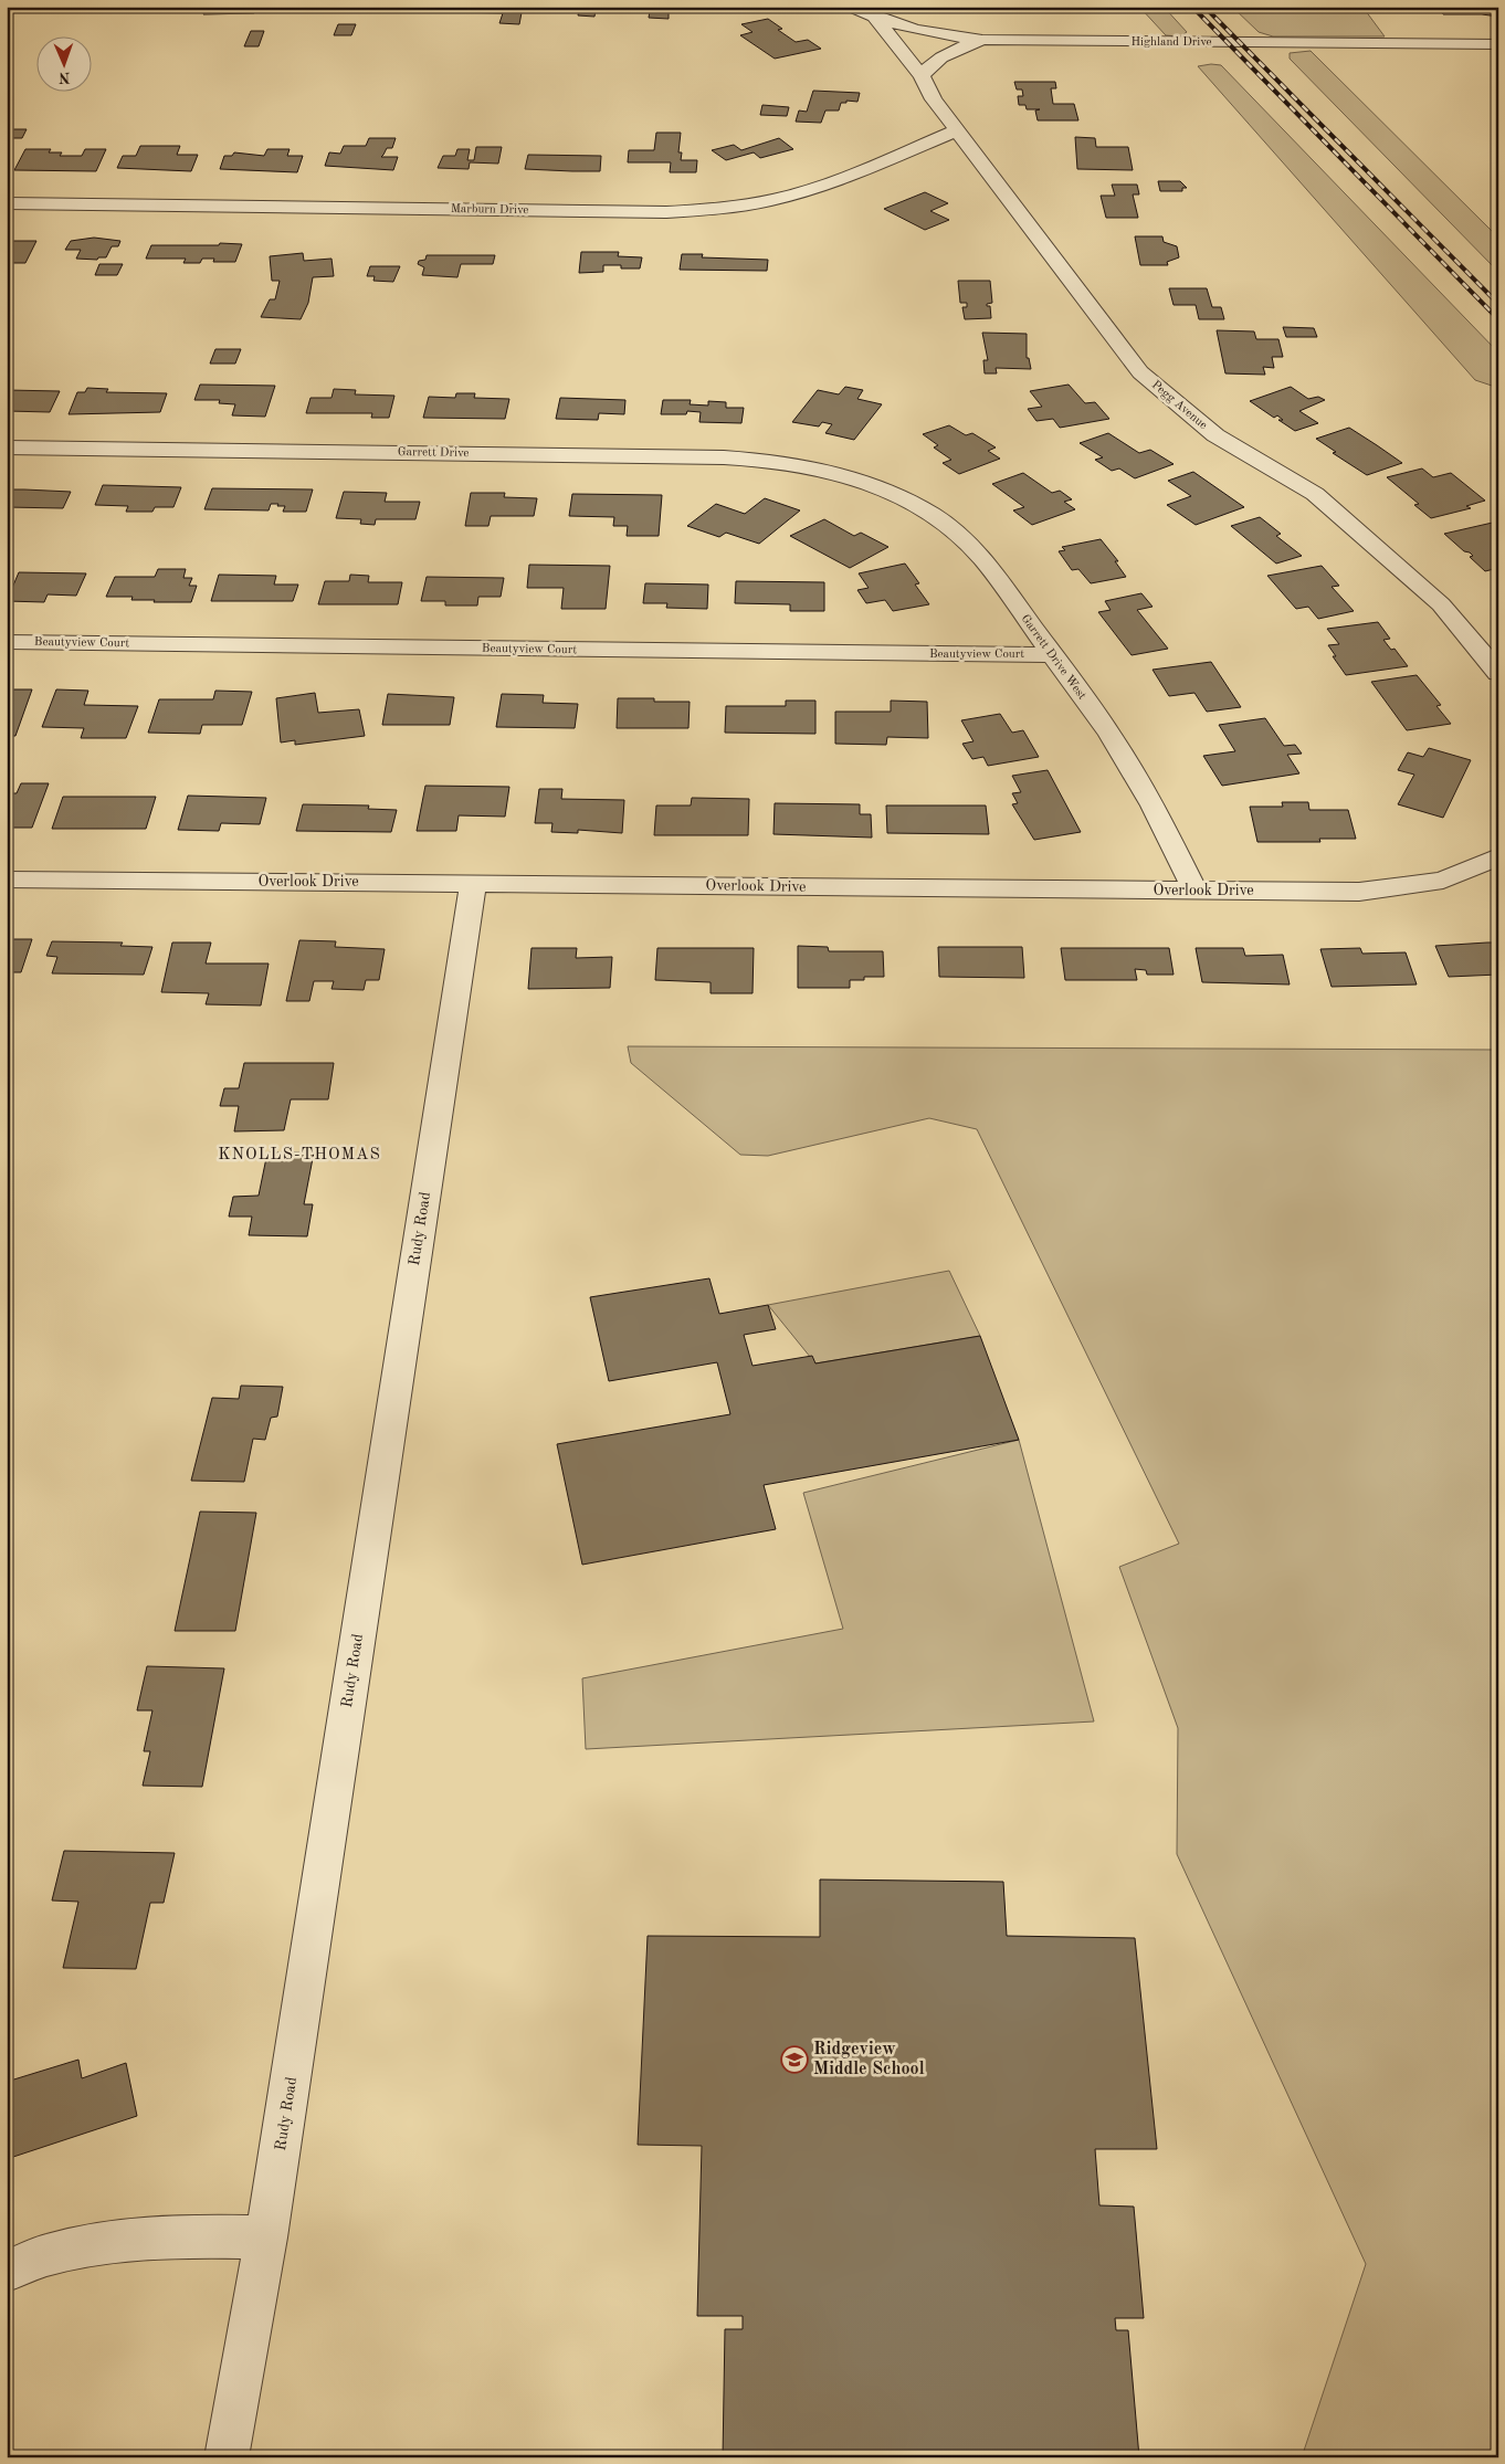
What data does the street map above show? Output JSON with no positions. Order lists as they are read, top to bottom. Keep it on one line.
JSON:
{"streets":{"street":["Highland Drive","Marburn Drive","Pegg Avenue","Garrett Drive","Beautyview Court","Garrett Drive West","Overlook Drive","Rudy Road"]},"crossings":[["Highland Drive","Pegg Avenue"],["Marburn Drive","Pegg Avenue"],["Garrett Drive","Garrett Drive West"],["Beautyview Court","Garrett Drive West"],["Garrett Drive West","Overlook Drive"],["Overlook Drive","Rudy Road"]],"districts":["KNOLLS-THOMAS"],"places":{"school or university":["Ridgeview Middle School"]},"north":"bottom"}
